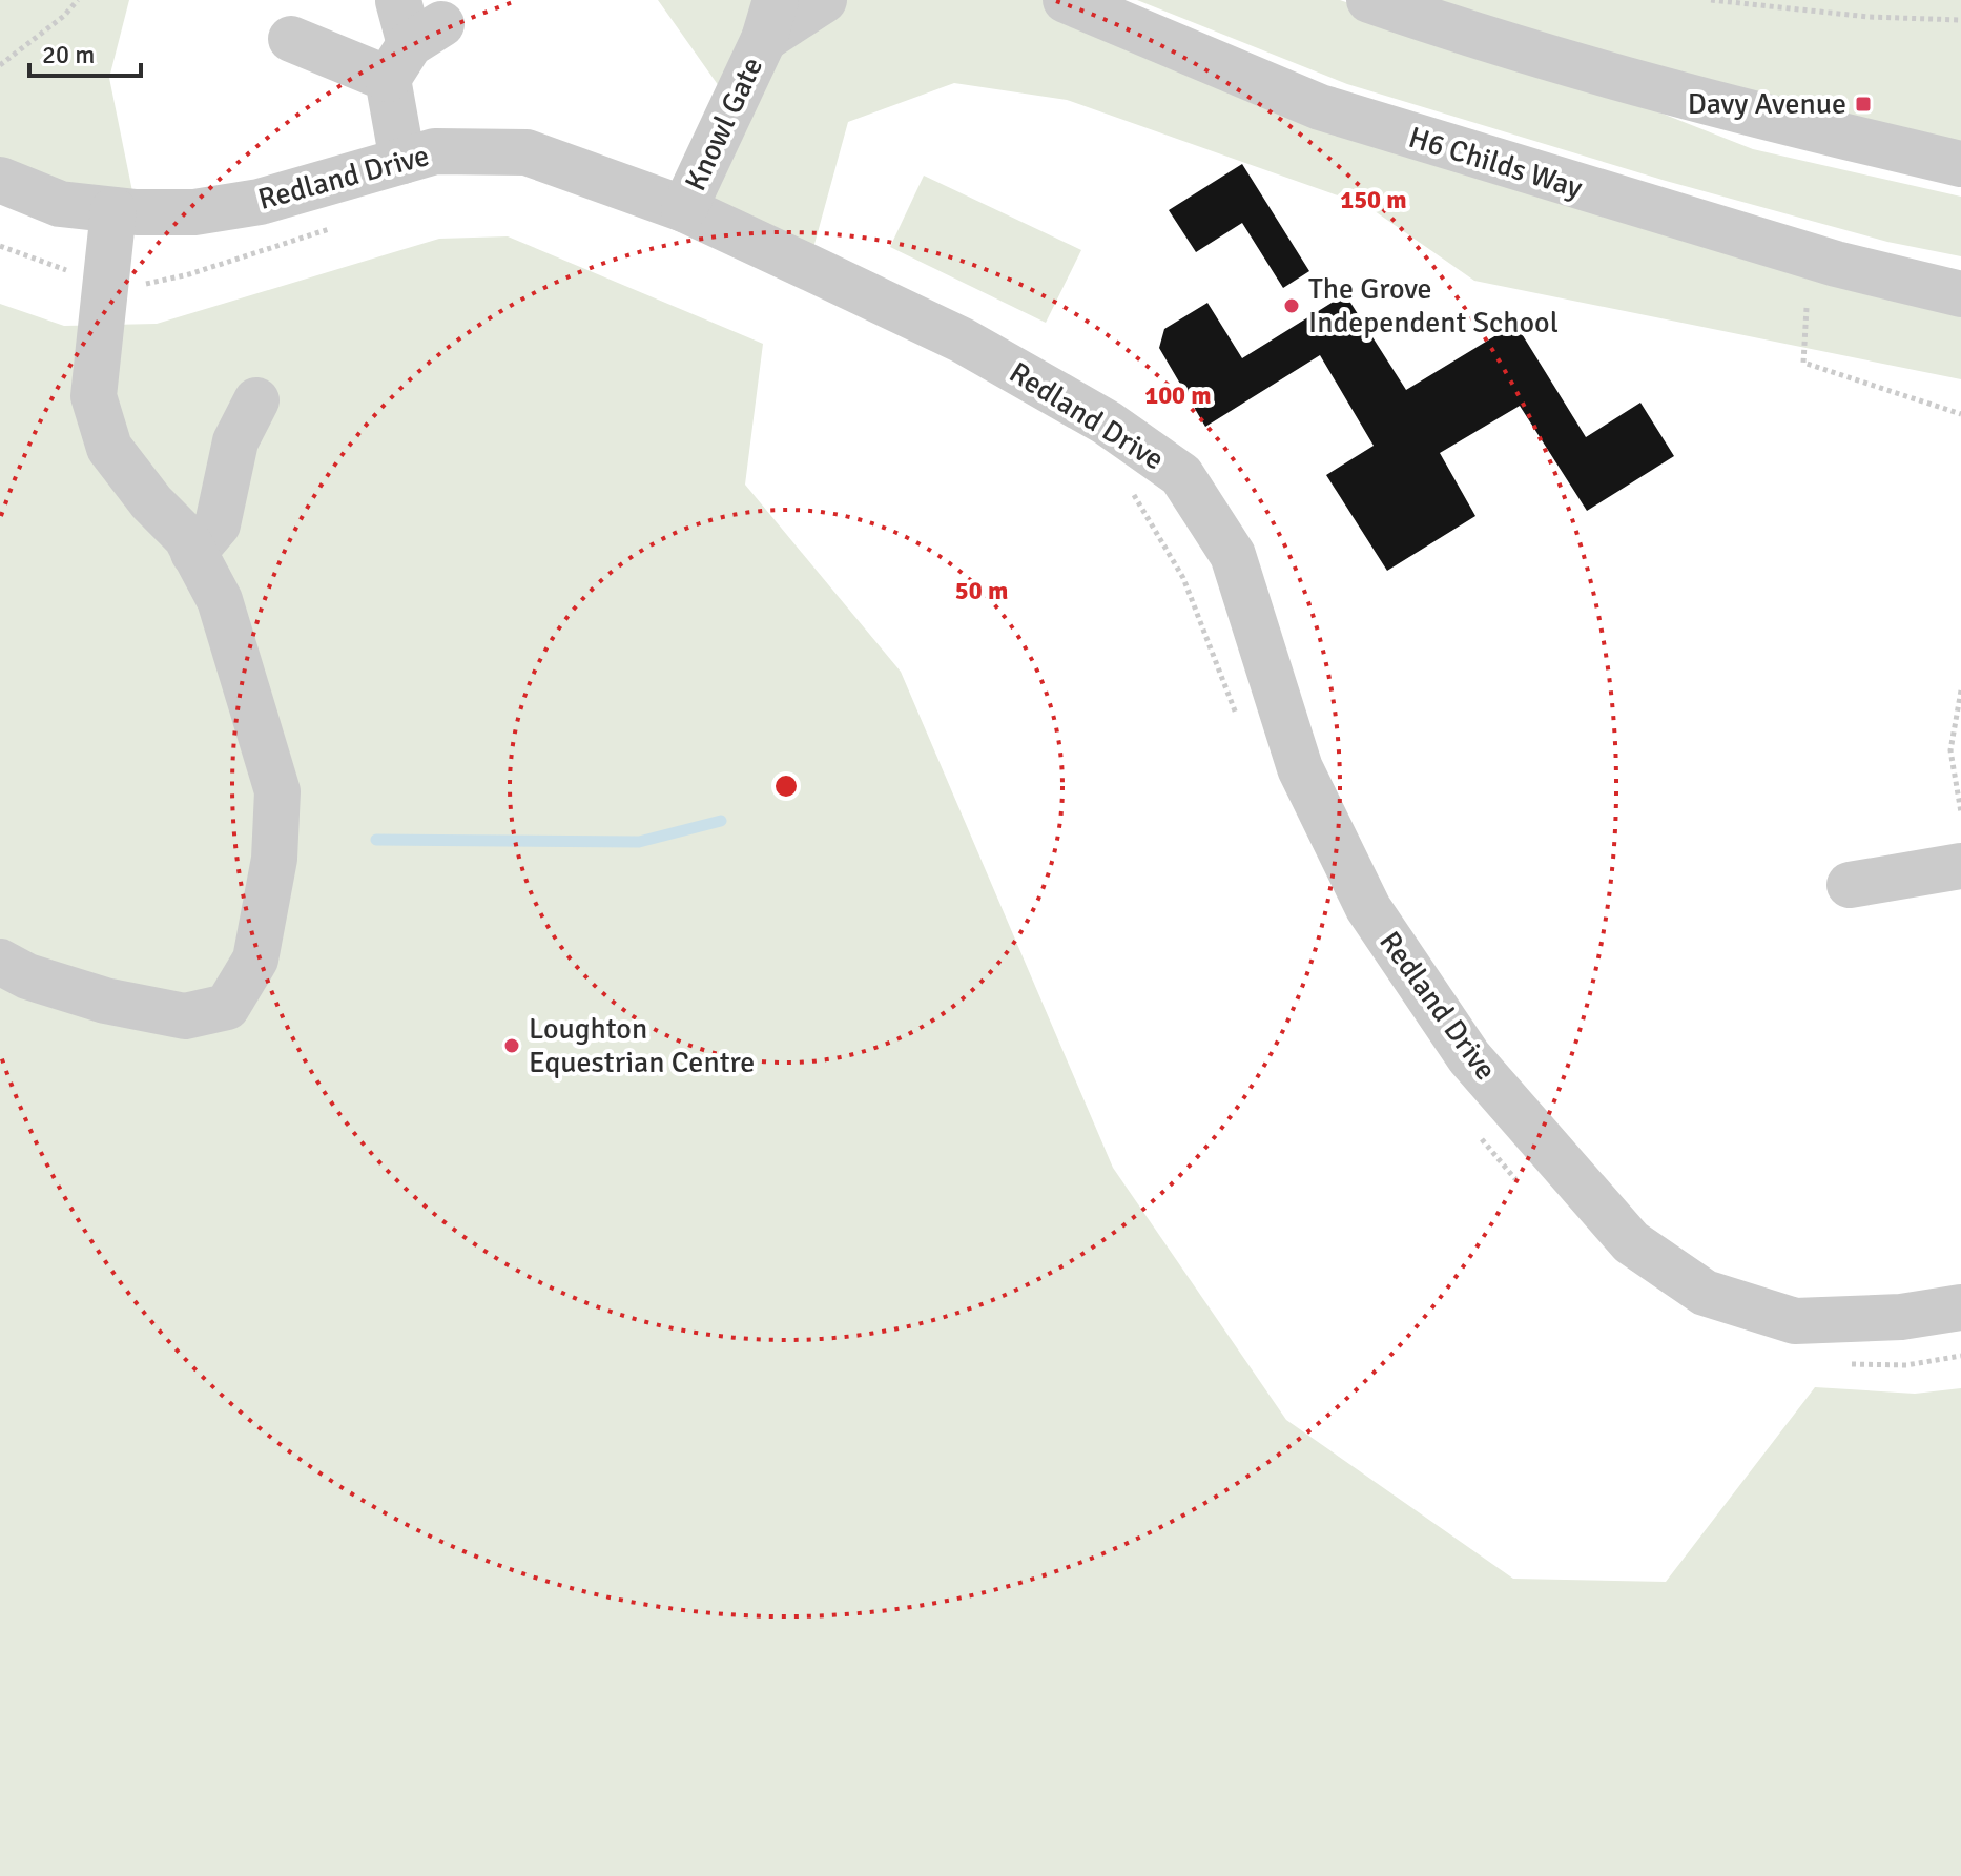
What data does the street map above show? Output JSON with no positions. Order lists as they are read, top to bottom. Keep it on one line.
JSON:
{"streets":{"street":["Knowl Gate","H6 Childs Way","Redland Drive"]},"crossings":[["Knowl Gate","Redland Drive"]],"places":{"transit":["Davy Avenue"],"other":["The Grove Independent School","Loughton Equestrian Centre"]},"scale_bar":"20 m","rings":["150 m","100 m","50 m"]}
